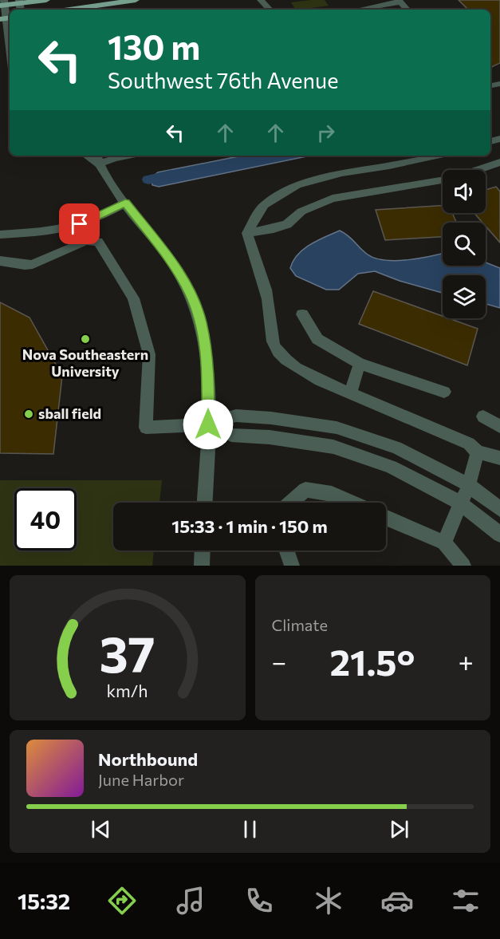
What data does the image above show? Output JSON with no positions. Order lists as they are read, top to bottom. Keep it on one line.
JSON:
{"places":["Nova Southeastern University","sball field"],"page":{"turn":["130 m","Southwest 76th Avenue"],"limit":"40","trip":"15:33 · 1 min · 150 m","tile":"Climate","heat":["−","21.5°","+"],"song":["Northbound","June Harbor"],"tabs":"15:32","gauge":["37","km/h"]}}
